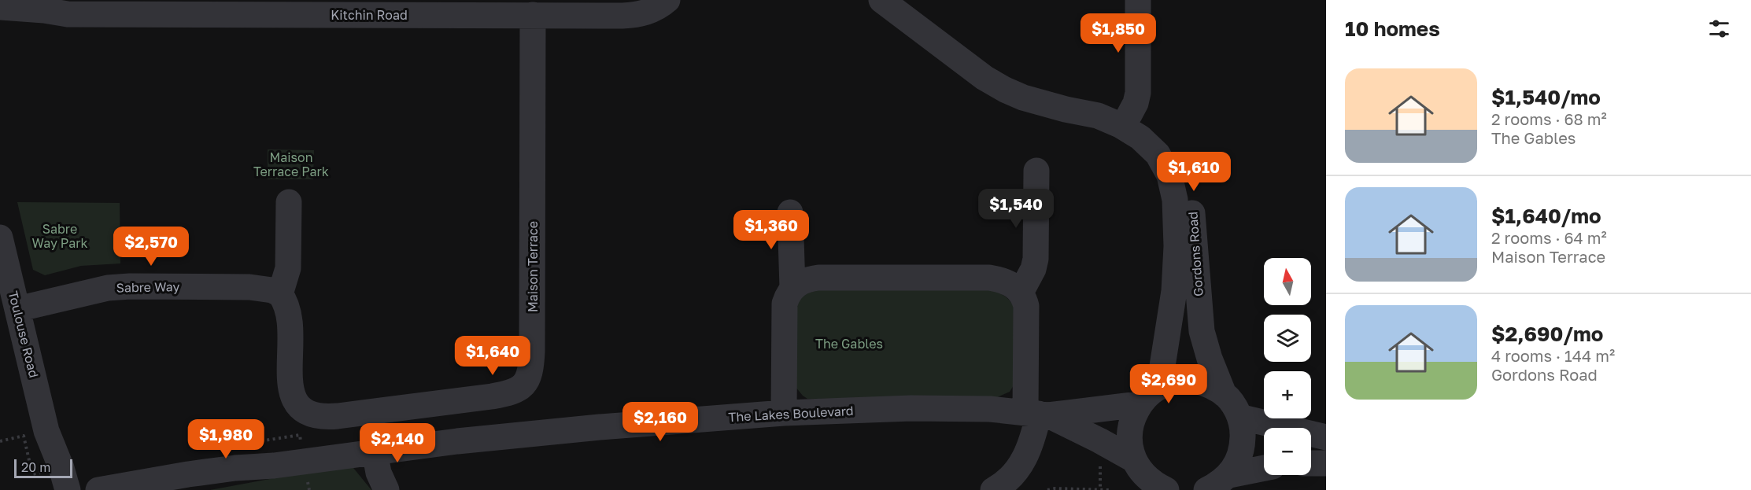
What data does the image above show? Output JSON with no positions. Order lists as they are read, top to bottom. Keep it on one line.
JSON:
{"streets":{"street":["Kitchin Road","Gordons Road","Maison Terrace","Sabre Way","Toulouse Road","The Lakes Boulevard"]},"crossings":[["Kitchin Road","Maison Terrace"],["Maison Terrace","Sabre Way"],["Sabre Way","Toulouse Road"]],"parks":["Maison Terrace Park","Sabre Way Park","The Gables"],"scale_bar":"20 m","north":"top","page":{"heading":"10 homes","price":["$1,850","$1,610","$1,540","$1,360","$2,570","$1,640","$2,690","$2,160","$1,980","$2,140"],"list":[{"name":"$1,540/mo","note":"2 rooms · 68 m² · The Gables"},{"name":"$1,640/mo","note":"2 rooms · 64 m² · Maison Terrace"},{"name":"$2,690/mo","note":"4 rooms · 144 m² · Gordons Road"}],"map_buttons":["+","−"],"scale":"20 m"}}
